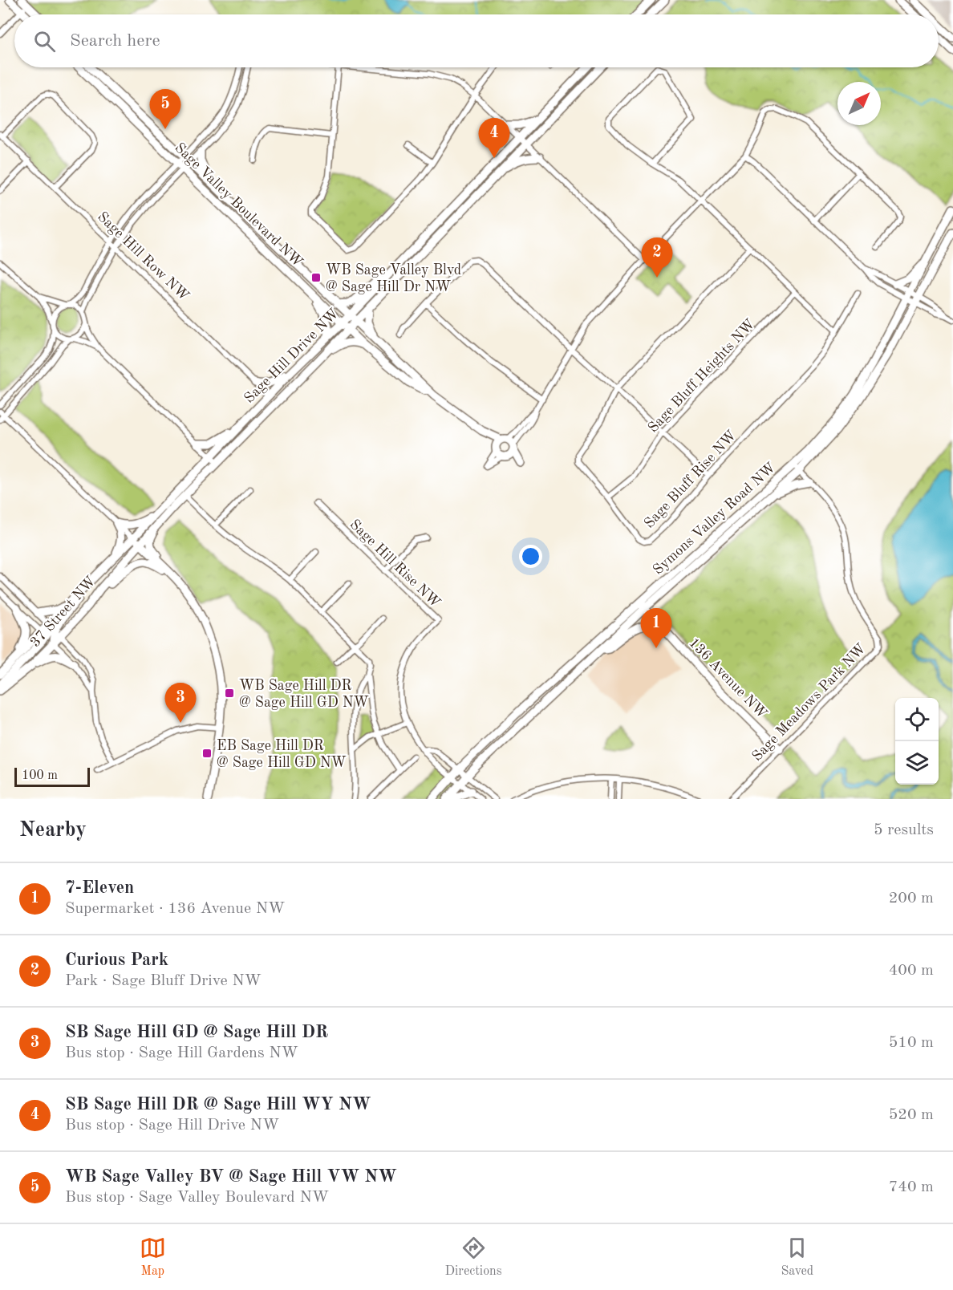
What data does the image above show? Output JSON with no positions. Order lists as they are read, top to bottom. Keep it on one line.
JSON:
{"streets":{"street":["Sage Valley Boulevard NW","Sage Hill Row NW","Sage Hill Drive NW","Sage Bluff Heights NW","Sage Bluff Rise NW","Symons Valley Road NW","Sage Hill Rise NW","37 Street NW","136 Avenue NW","Sage Meadows Park NW"]},"crossings":[["Sage Valley Boulevard NW","Sage Hill Drive NW"],["Sage Hill Row NW","Sage Hill Drive NW"],["Sage Hill Drive NW","37 Street NW"],["Sage Bluff Heights NW","Sage Bluff Rise NW"],["Symons Valley Road NW","Sage Hill Rise NW"],["Symons Valley Road NW","136 Avenue NW"],["Symons Valley Road NW","Sage Meadows Park NW"],["136 Avenue NW","Sage Meadows Park NW"]],"places":{"transit":["WB Sage Valley Blvd @ Sage Hill Dr NW","WB Sage Hill DR @ Sage Hill GD NW","EB Sage Hill DR @ Sage Hill GD NW"]},"scale_bar":"100 m","north":"top right","page":{"search":"Search here","pins":["5","4","2","1","3"],"scale":"100 m","heading":["Nearby","5 results"],"list":[{"mark":"1","name":"7-Eleven","note":"Supermarket · 136 Avenue NW","value":"200 m"},{"mark":"2","name":"Curious Park","note":"Park · Sage Bluff Drive NW","value":"400 m"},{"mark":"3","name":"SB Sage Hill GD @ Sage Hill DR","note":"Bus stop · Sage Hill Gardens NW","value":"510 m"},{"mark":"4","name":"SB Sage Hill DR @ Sage Hill WY NW","note":"Bus stop · Sage Hill Drive NW","value":"520 m"},{"mark":"5","name":"WB Sage Valley BV @ Sage Hill VW NW","note":"Bus stop · Sage Valley Boulevard NW","value":"740 m"}],"nav":["Map","Directions","Saved"]}}
